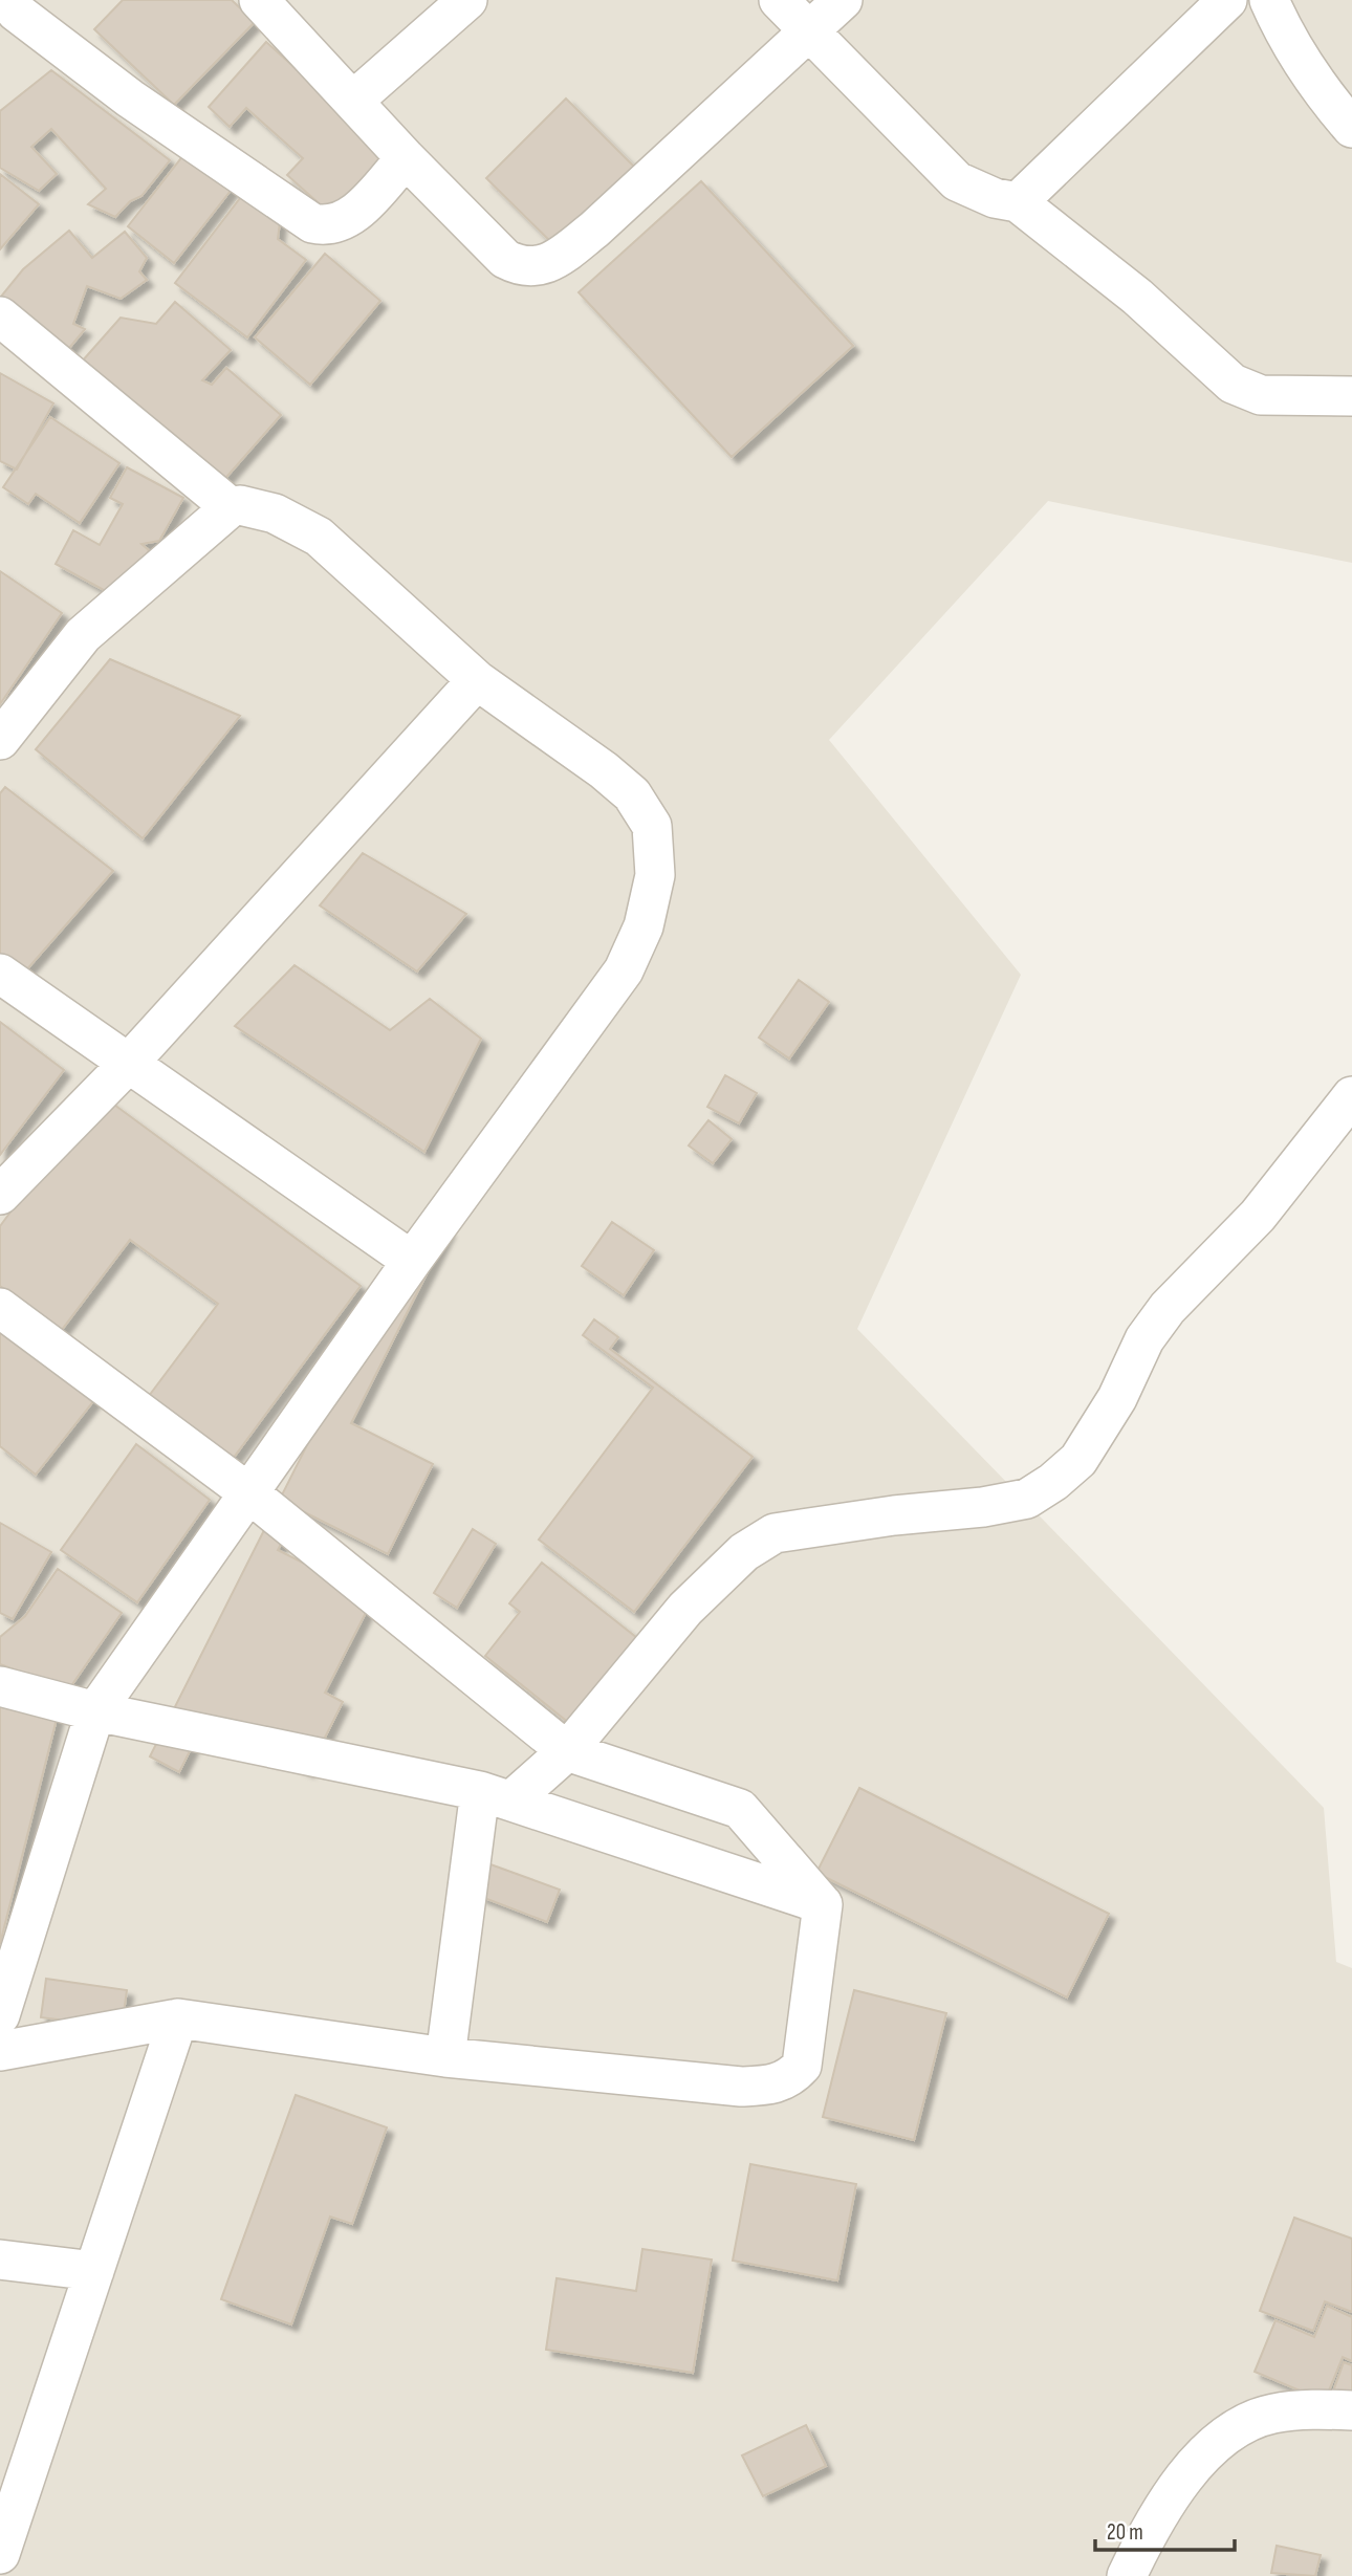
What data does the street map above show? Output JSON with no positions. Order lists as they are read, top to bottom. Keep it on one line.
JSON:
{"scale_bar":"20 m"}
